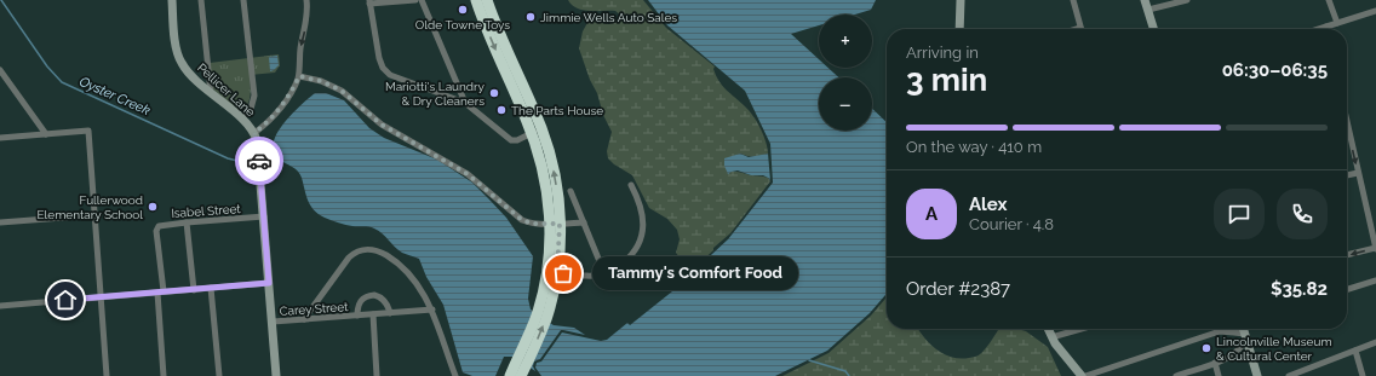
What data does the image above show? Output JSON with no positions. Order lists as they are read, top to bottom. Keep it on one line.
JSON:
{"streets":{"main road":["Pellicer Lane"],"street":["Isabel Street","Carey Street"]},"water":["Oyster Creek"],"places":["Olde Towne Toys","Jimmie Wells Auto Sales","Mariotti's Laundry & Dry Cleaners","The Parts House","Fullerwood Elementary School","Tammy's Comfort Food","Lincolnville Museum & Cultural Center"],"page":{"map_buttons":["+","−"],"heading":["3 min","Arriving in","06:30–06:35"],"panel":["Alex","Courier · 4.8","Order #2387","$35.82"],"bar":"On the way · 410 m","round":"A","bubble":"Tammy's Comfort Food"}}
